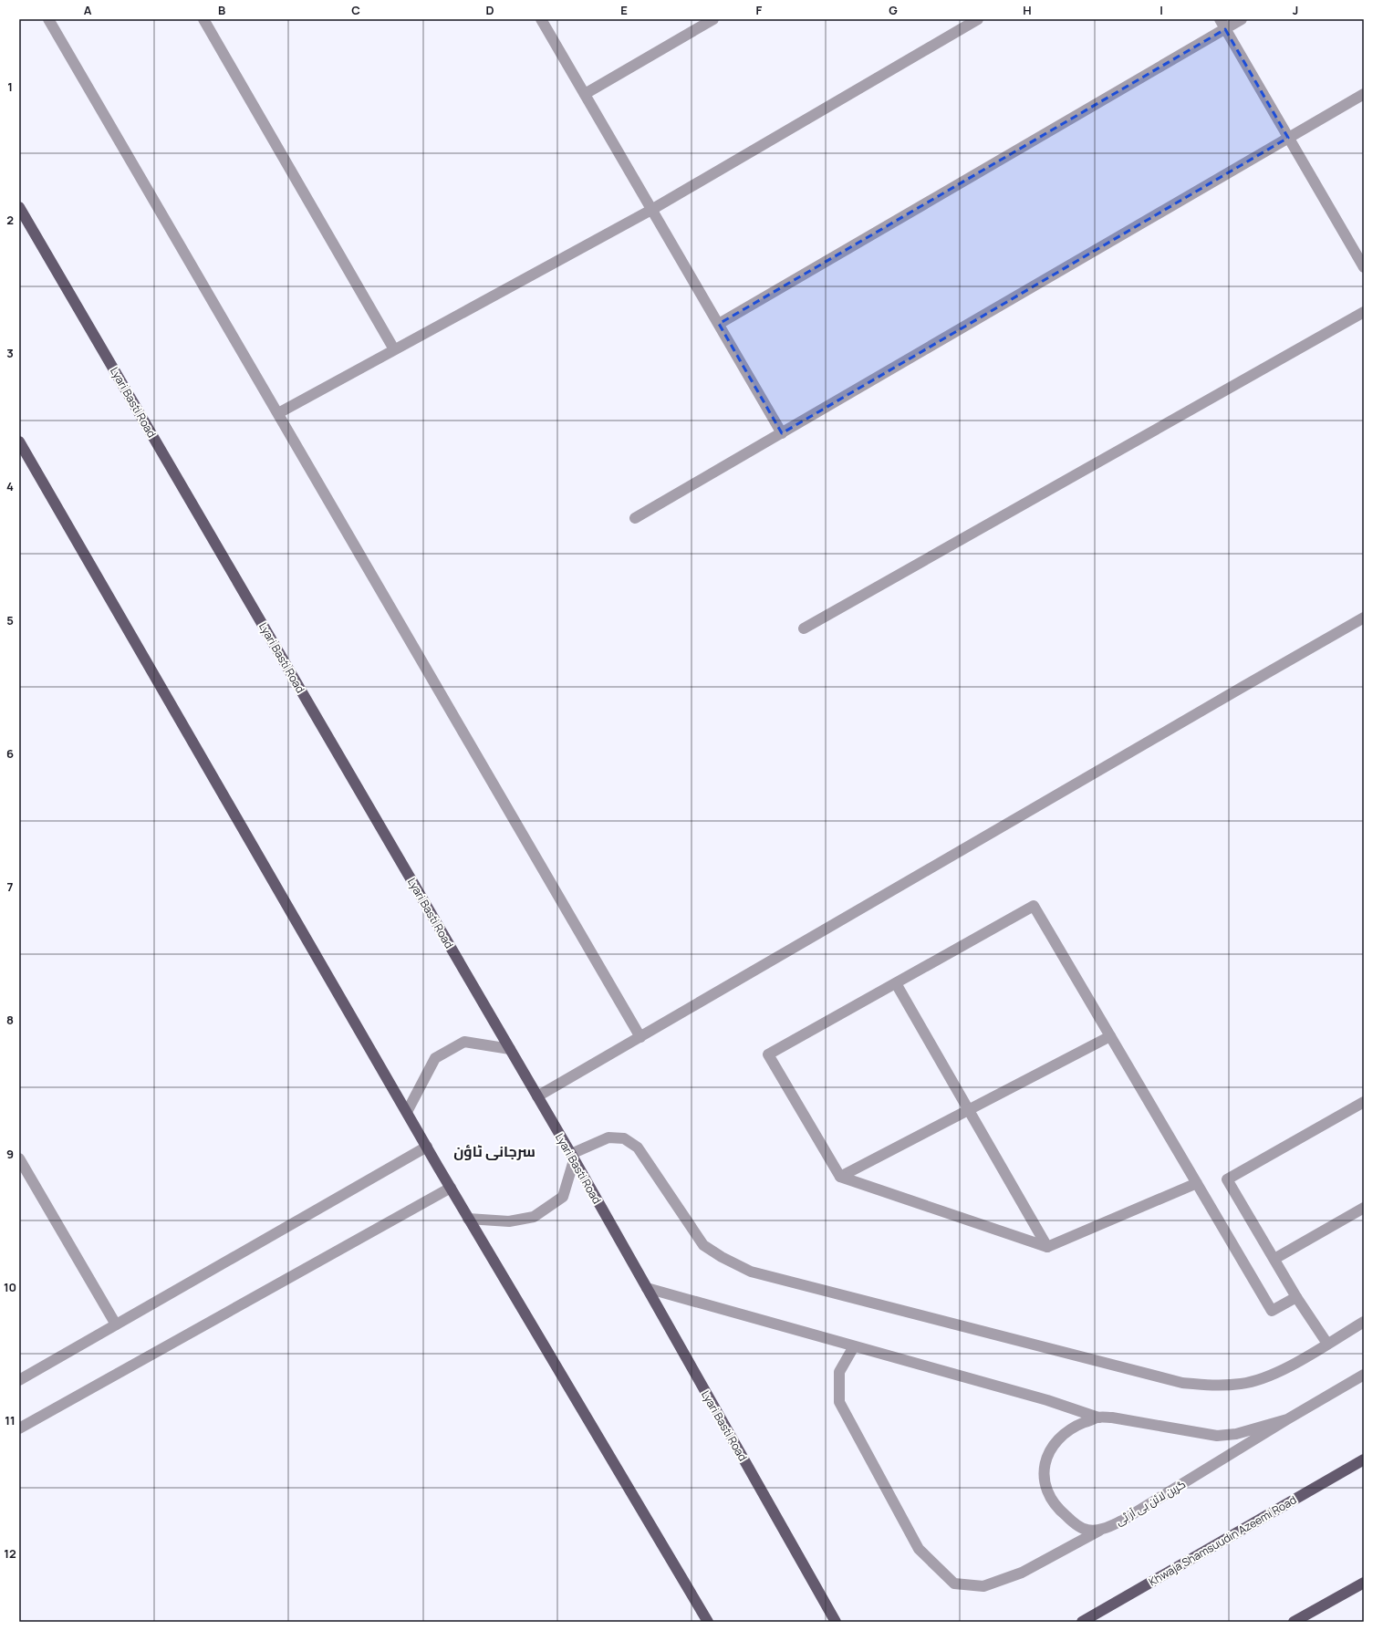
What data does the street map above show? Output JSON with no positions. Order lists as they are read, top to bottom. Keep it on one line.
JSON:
{"streets":{"main road":["Lyari Basti Road","Khwaja Shamsuudin Azeemi Road"],"street":["گرین لائن بی آر ٹی"]},"districts":["سرجانی ٹاؤن"],"grid":{"columns":["A","B","C","D","E","F","G","H","I","J"],"rows":["1","2","3","4","5","6","7","8","9","10","11","12"]}}
